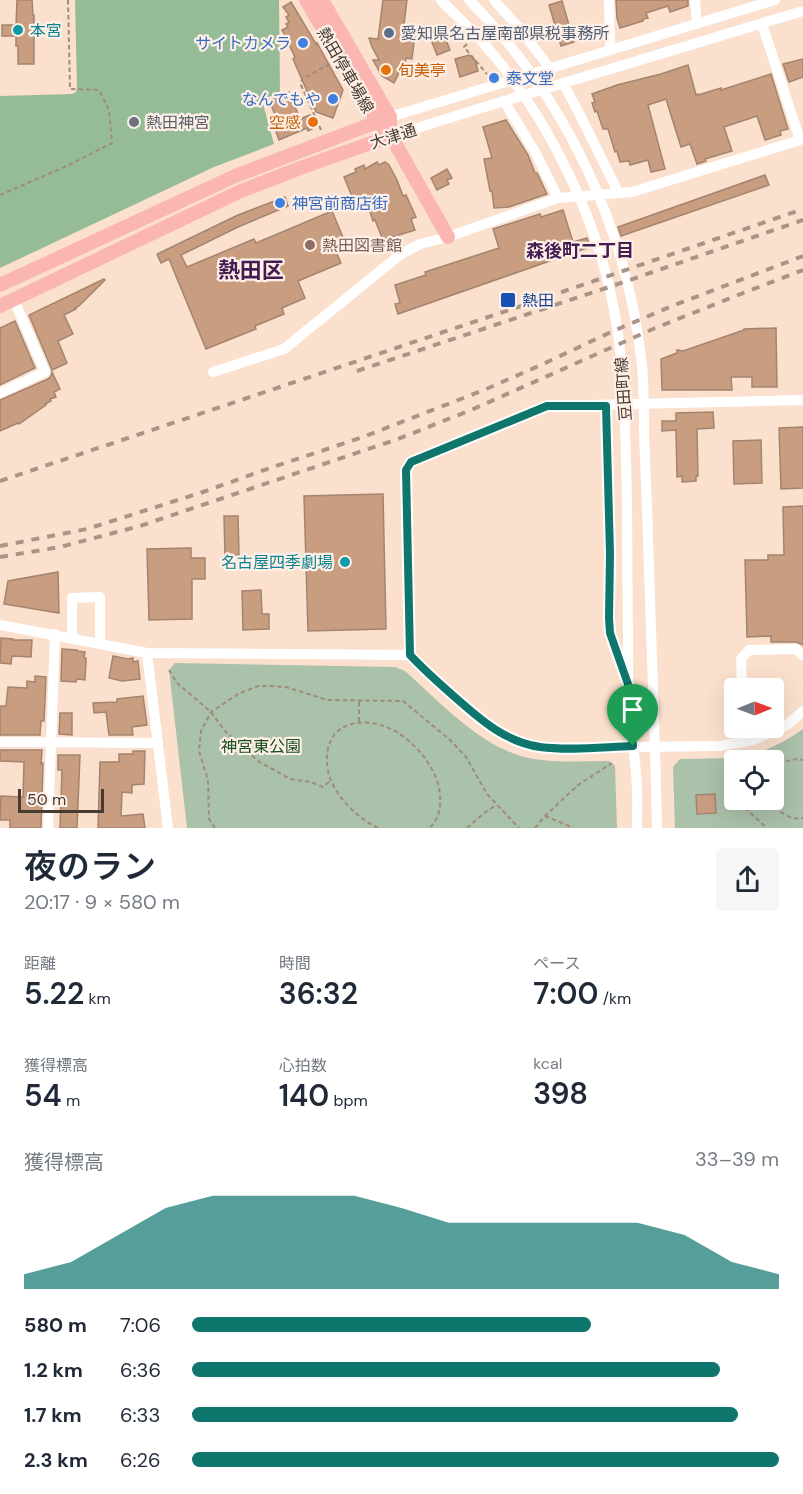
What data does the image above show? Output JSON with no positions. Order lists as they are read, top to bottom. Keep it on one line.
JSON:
{"streets":{"main road":["熱田停車場線","大津通"],"street":["豆田町線"]},"crossings":[["熱田停車場線","大津通"]],"districts":["森後町二丁目","熱田区"],"parks":["神宮東公園"],"places":{"other":["本宮","愛知県名古屋南部県税事務所","サイトカメラ","旬美亭","泰文堂","なんでもや","熱田神宮","空感","神宮前商店街","熱田図書館","名古屋四季劇場"],"transit":["熱田"]},"scale_bar":"50 m","north":"right","page":{"scale":"50 m","heading":["夜のラン","20:17 · 9 × 580 m"],"stats":[["距離","5.22 km"],["時間","36:32"],["ペース","7:00 /km"],["獲得標高","54 m"],["心拍数","140 bpm"],["kcal","398"]],"chart":["獲得標高","33–39 m"],"list":[{"name":"580 m","note":"7:06"},{"name":"1.2 km","note":"6:36"},{"name":"1.7 km","note":"6:33"},{"name":"2.3 km","note":"6:26"}]}}
